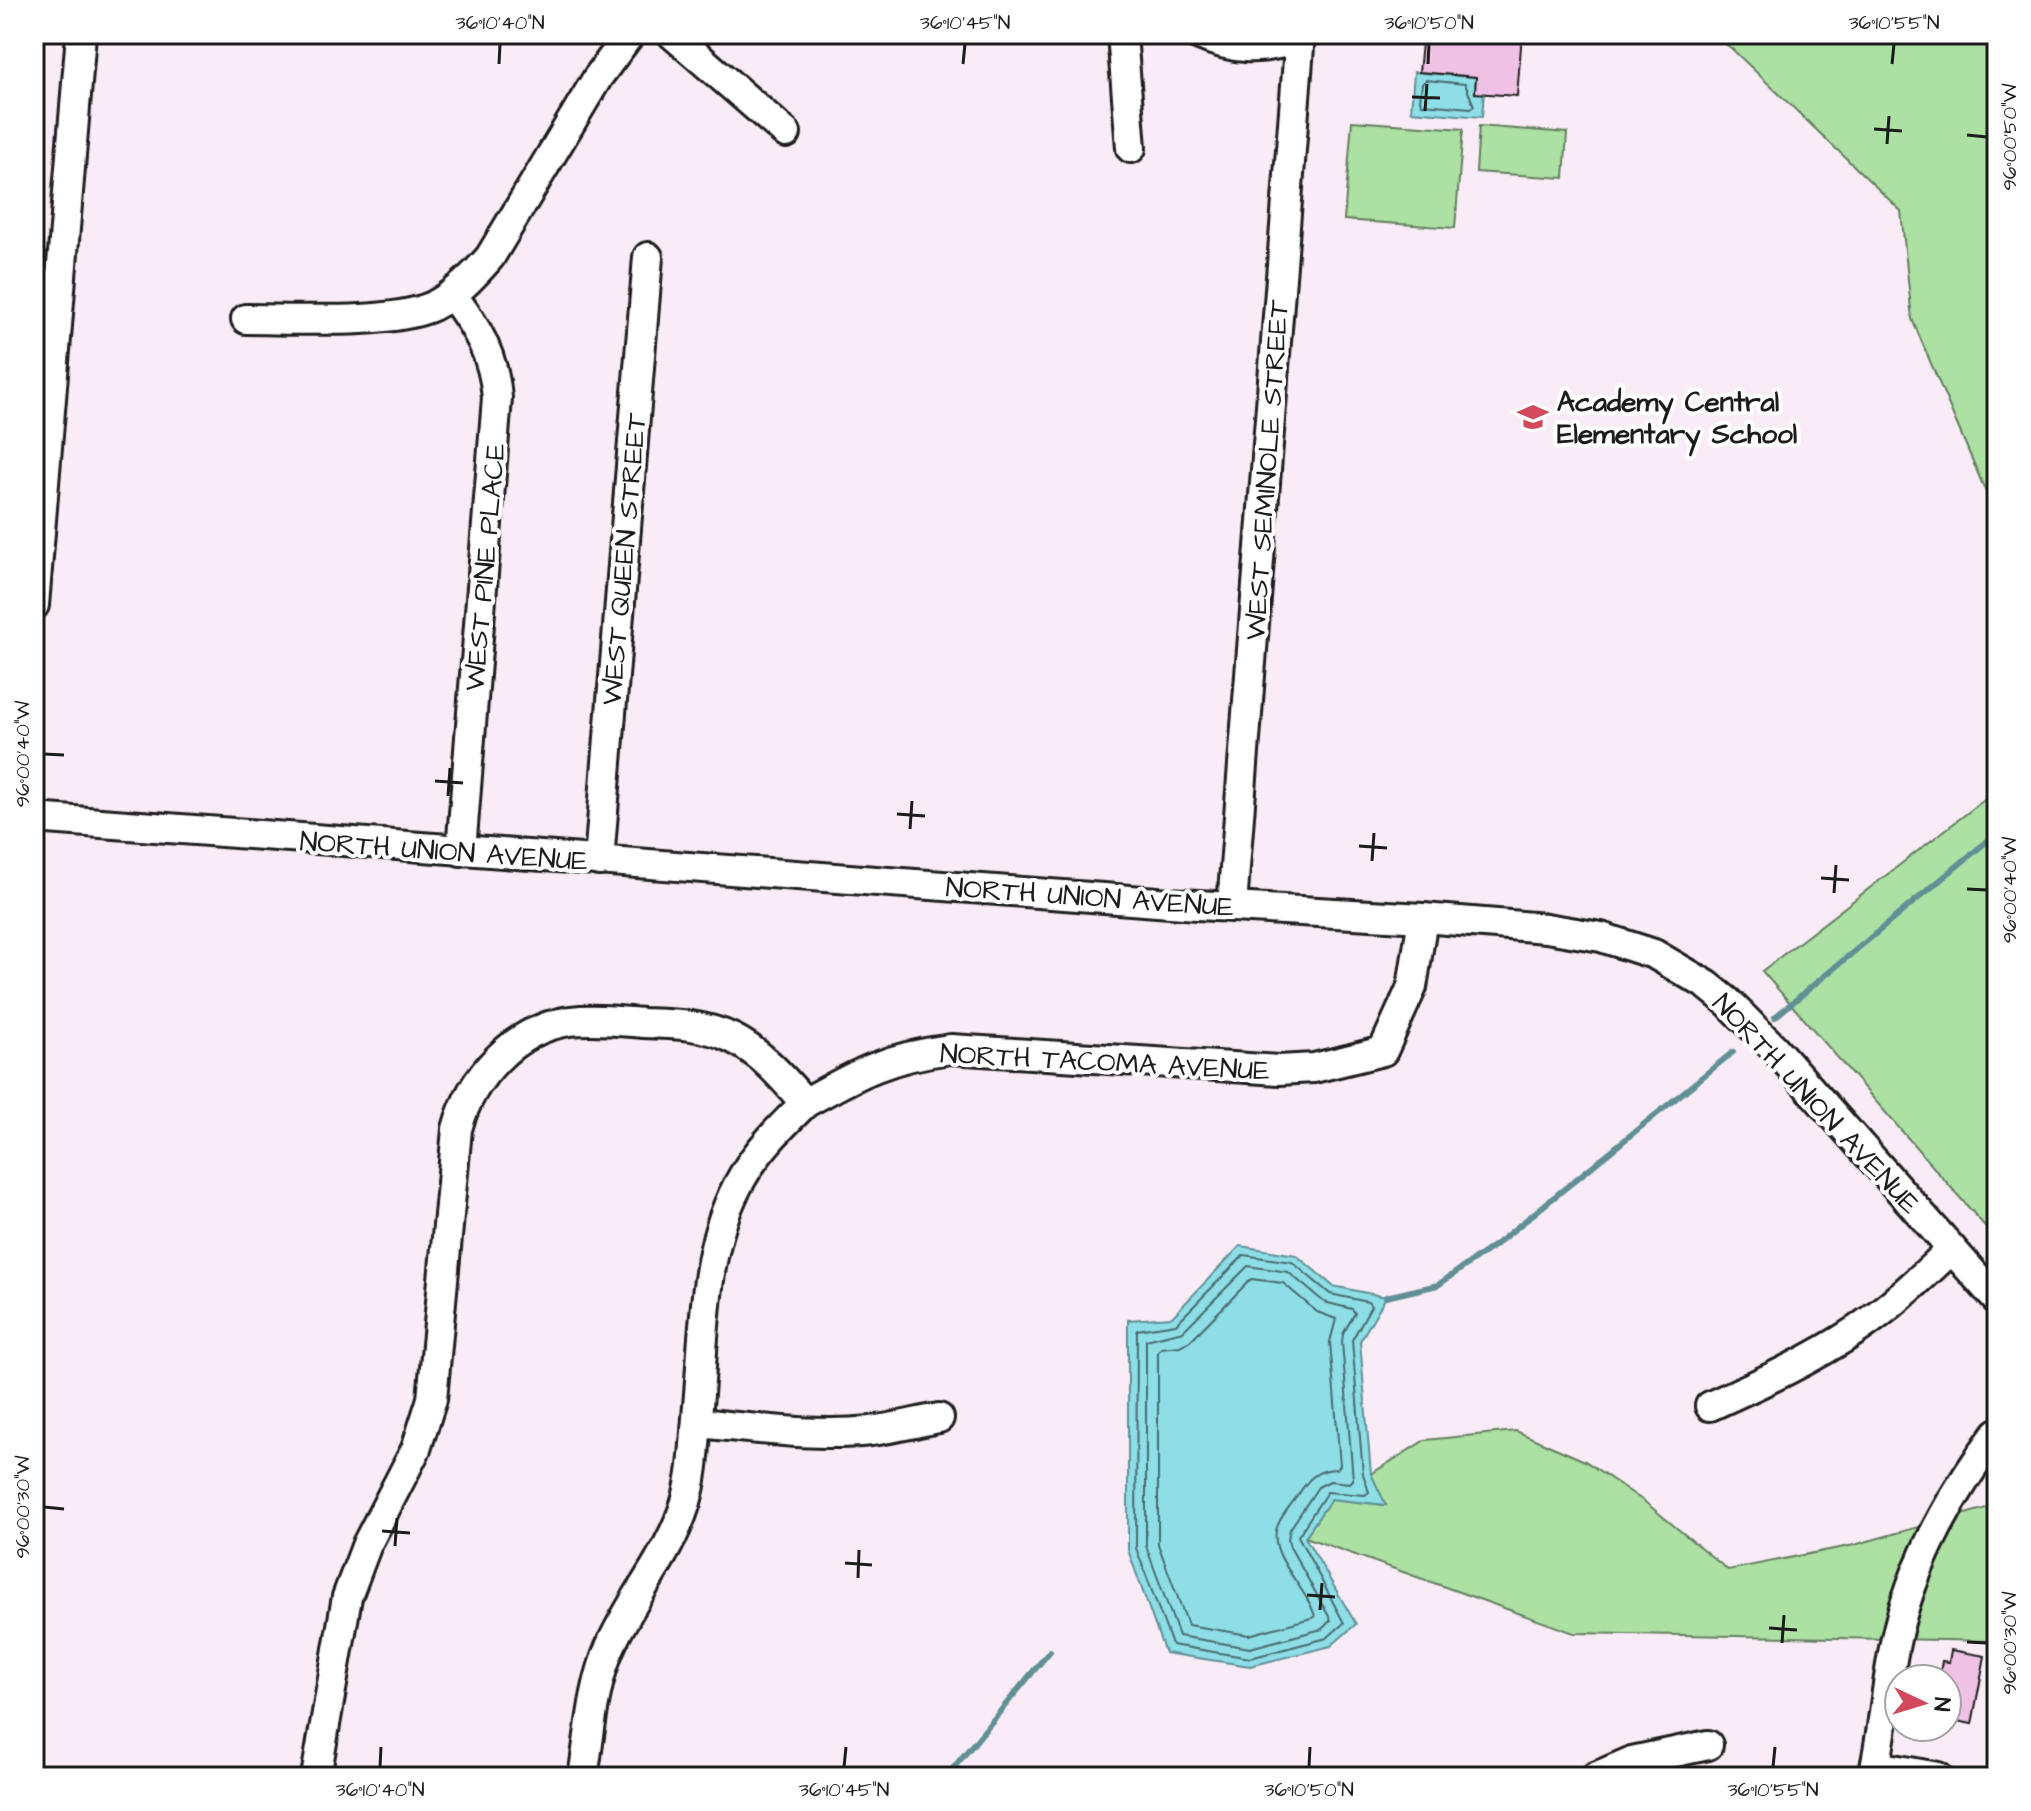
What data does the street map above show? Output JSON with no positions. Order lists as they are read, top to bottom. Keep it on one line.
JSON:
{"streets":{"street":["WEST SEMINOLE STREET","WEST QUEEN STREET","WEST PINE PLACE","NORTH UNION AVENUE","NORTH TACOMA AVENUE"]},"crossings":[["WEST SEMINOLE STREET","NORTH UNION AVENUE"],["WEST QUEEN STREET","NORTH UNION AVENUE"],["WEST PINE PLACE","NORTH UNION AVENUE"],["NORTH UNION AVENUE","NORTH TACOMA AVENUE"]],"places":{"school or university":["Academy Central Elementary School"]},"north":"right","coordinates":["36°10'40\"N","36°10'45\"N","36°10'50\"N","36°10'55\"N","96°00'50\"W","96°00'40\"W","96°00'30\"W"]}
